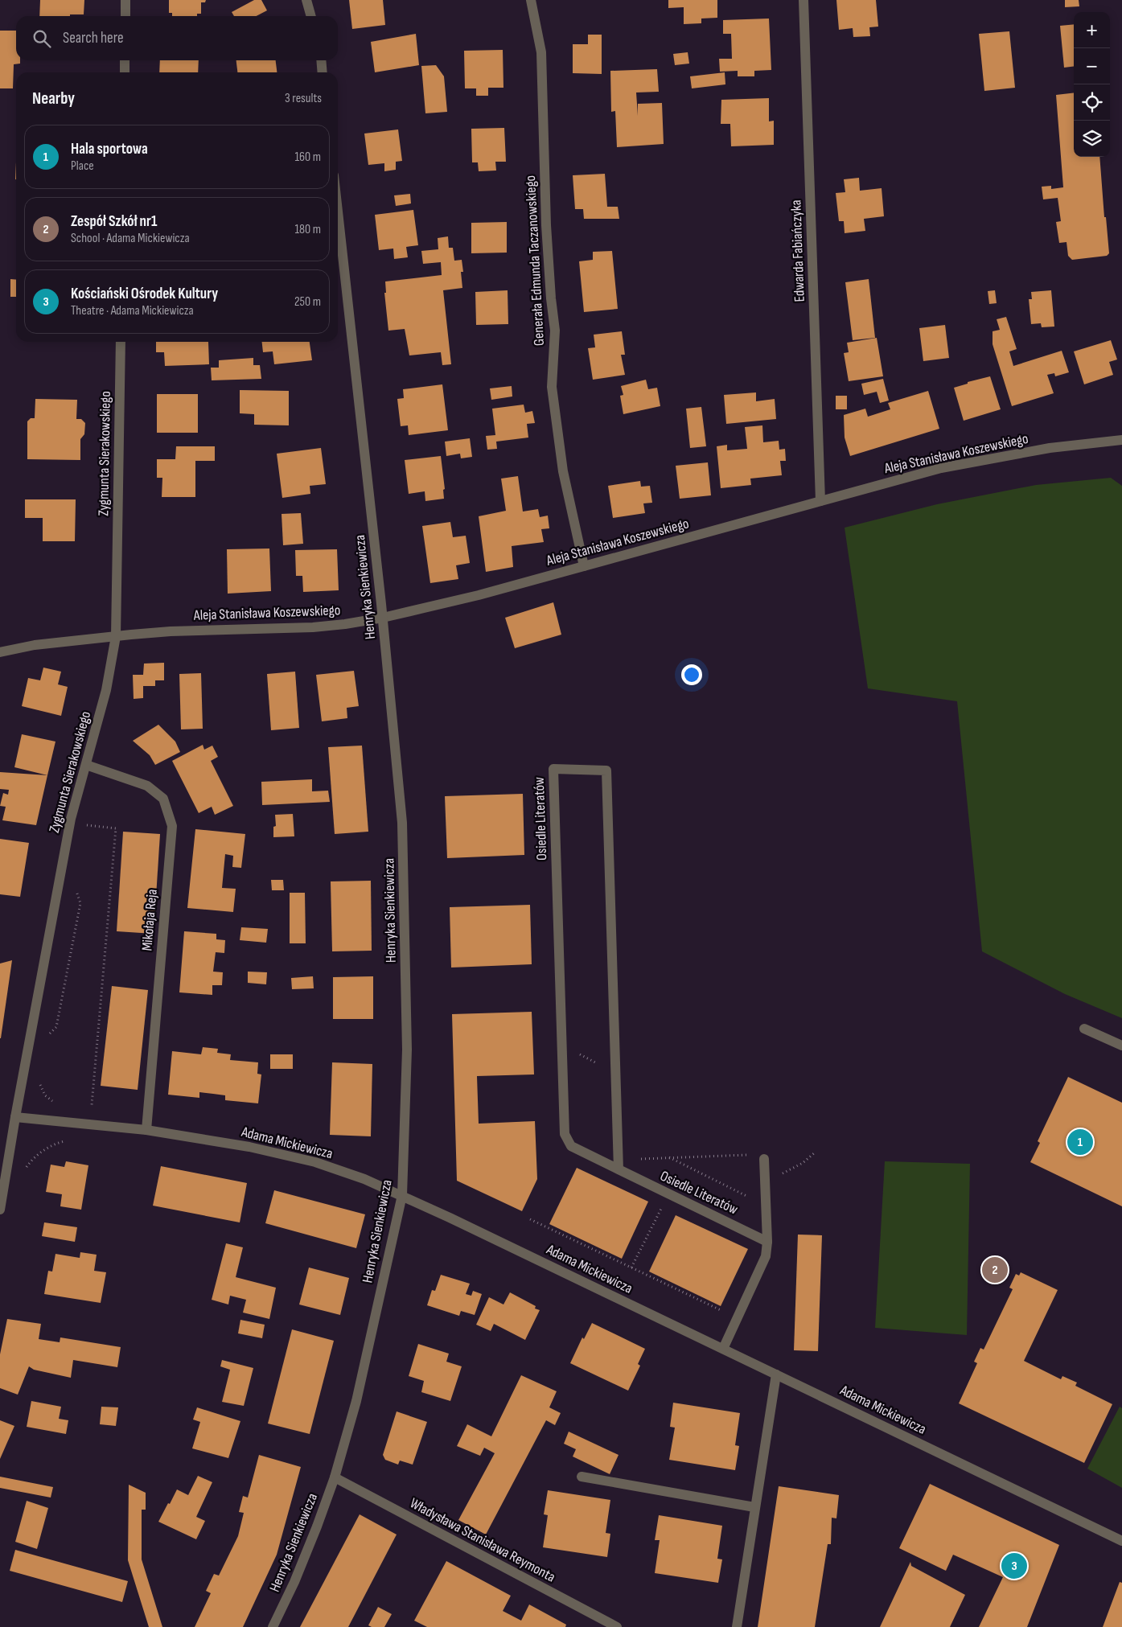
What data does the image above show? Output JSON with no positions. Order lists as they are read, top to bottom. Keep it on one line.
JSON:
{"streets":{"street":["Edwarda Fabiańczyka","Generała Edmunda Taczanowskiego","Zygmunta Sierakowskiego","Aleja Stanisława Koszewskiego","Henryka Sienkiewicza","Osiedle Literatów","Mikołaja Reja","Adama Mickiewicza","Władysława Stanisława Reymonta"]},"crossings":[["Edwarda Fabiańczyka","Aleja Stanisława Koszewskiego"],["Generała Edmunda Taczanowskiego","Aleja Stanisława Koszewskiego"],["Zygmunta Sierakowskiego","Aleja Stanisława Koszewskiego"],["Zygmunta Sierakowskiego","Mikołaja Reja"],["Zygmunta Sierakowskiego","Adama Mickiewicza"],["Aleja Stanisława Koszewskiego","Henryka Sienkiewicza"],["Henryka Sienkiewicza","Adama Mickiewicza"],["Henryka Sienkiewicza","Władysława Stanisława Reymonta"],["Mikołaja Reja","Adama Mickiewicza"]],"page":{"map_buttons":["+","−"],"search":"Search here","heading":["Nearby","3 results"],"list":[{"mark":"1","name":"Hala sportowa","note":"Place","value":"160 m"},{"mark":"2","name":"Zespół Szkół nr1","note":"School · Adama Mickiewicza","value":"180 m"},{"mark":"3","name":"Kościański Ośrodek Kultury","note":"Theatre · Adama Mickiewicza","value":"250 m"}],"pins":["1","2","3"]}}
